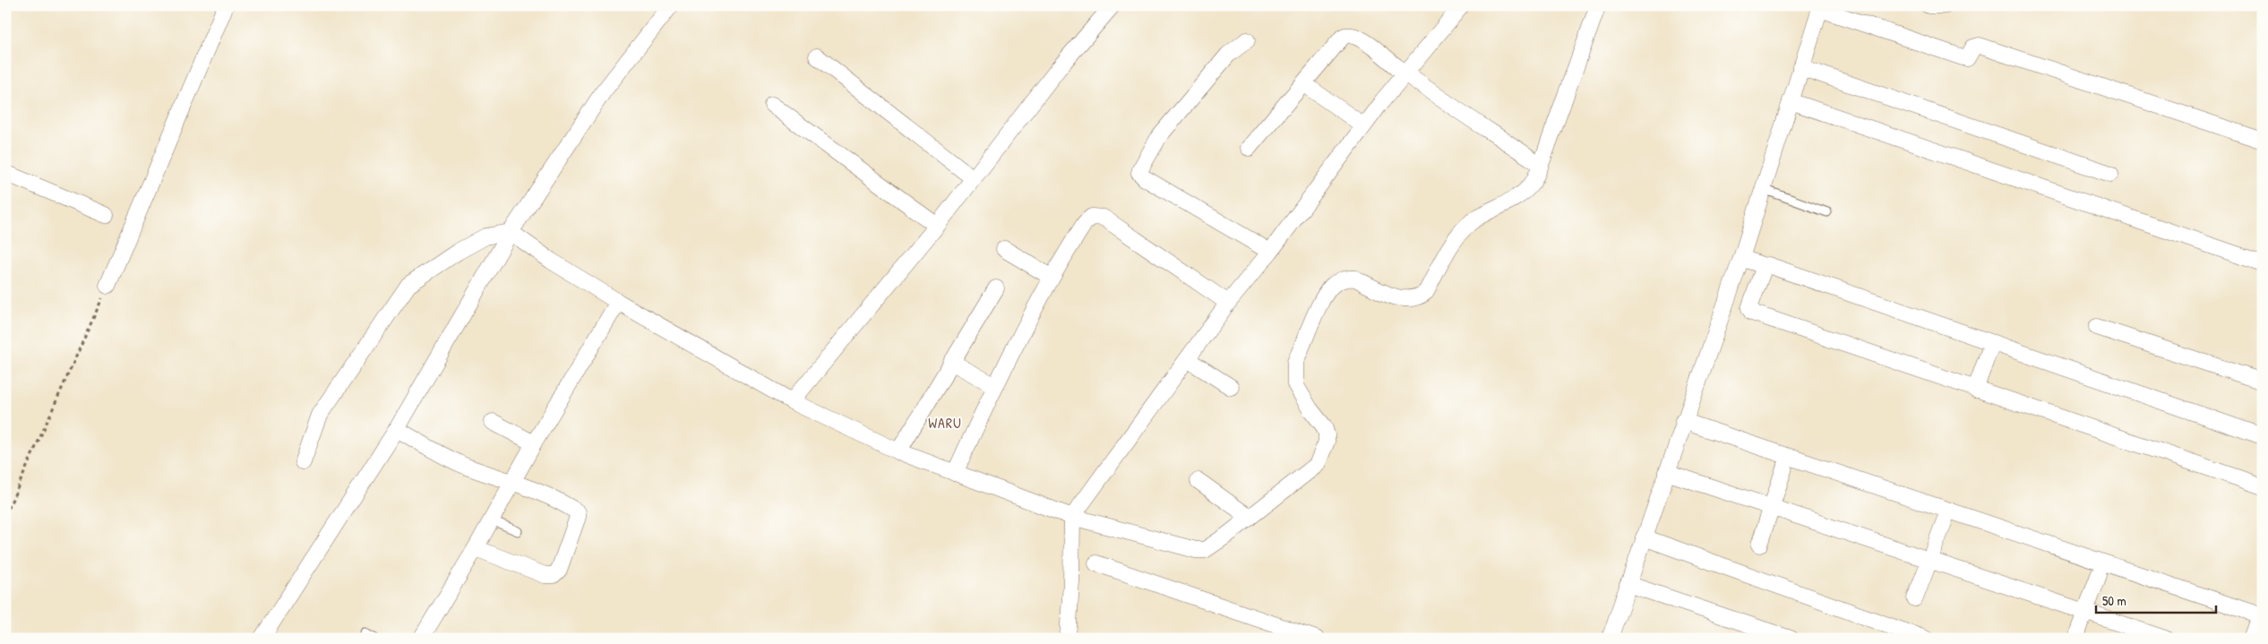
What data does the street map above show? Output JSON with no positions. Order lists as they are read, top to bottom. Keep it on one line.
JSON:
{"districts":["WARU"],"scale_bar":"50 m"}
